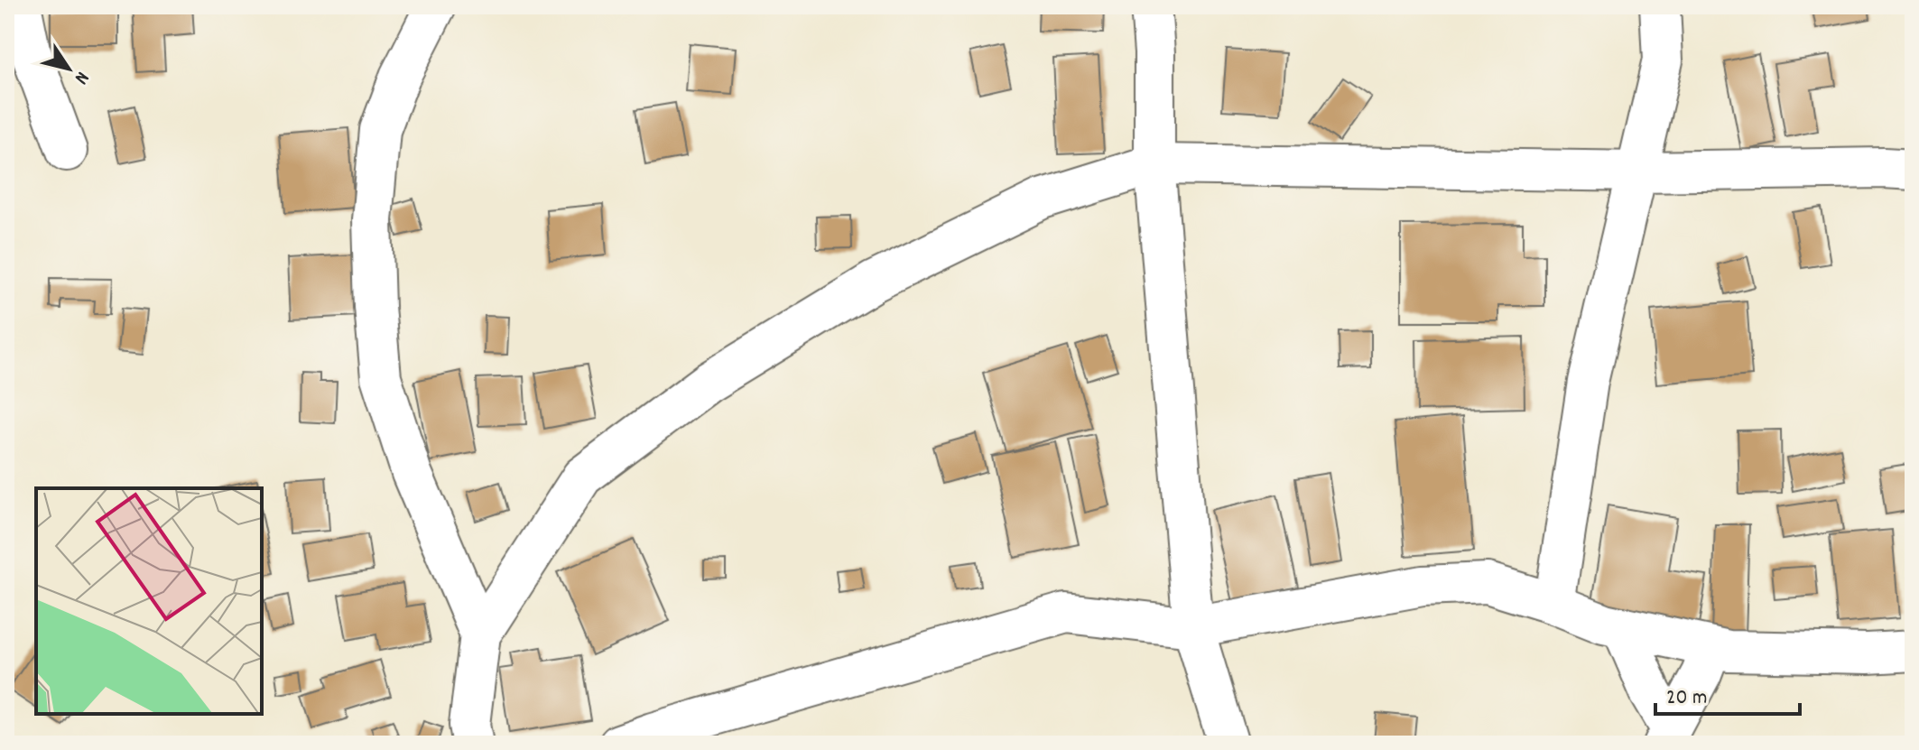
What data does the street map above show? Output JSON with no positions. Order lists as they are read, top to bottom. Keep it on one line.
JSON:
{"scale_bar":"20 m","north":"bottom right"}
